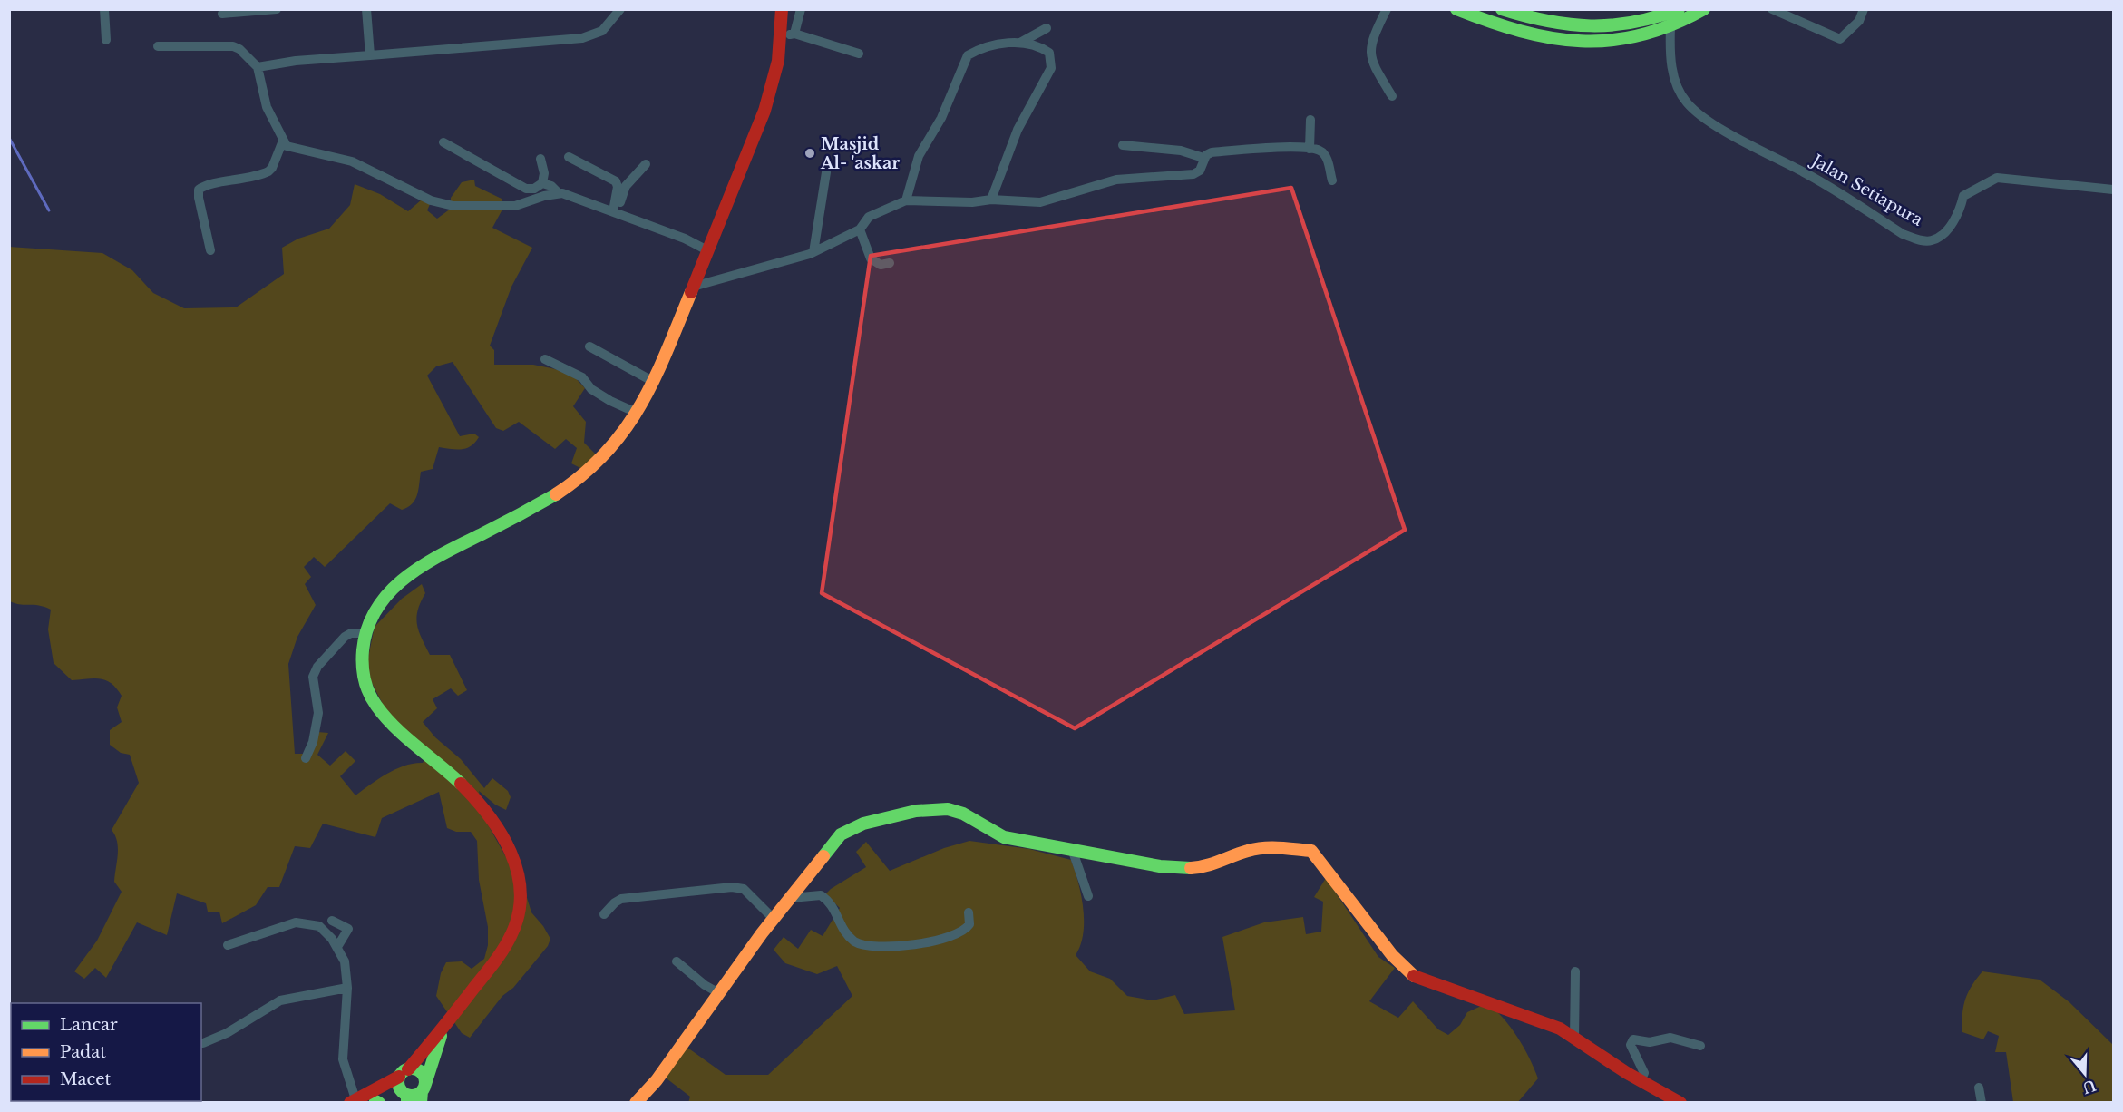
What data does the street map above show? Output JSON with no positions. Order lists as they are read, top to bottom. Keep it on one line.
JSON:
{"streets":{"main road":["Jalan Setiapura"]},"places":["Masjid Al- 'askar"],"legend":["Lancar","Padat","Macet"],"north":"bottom"}
